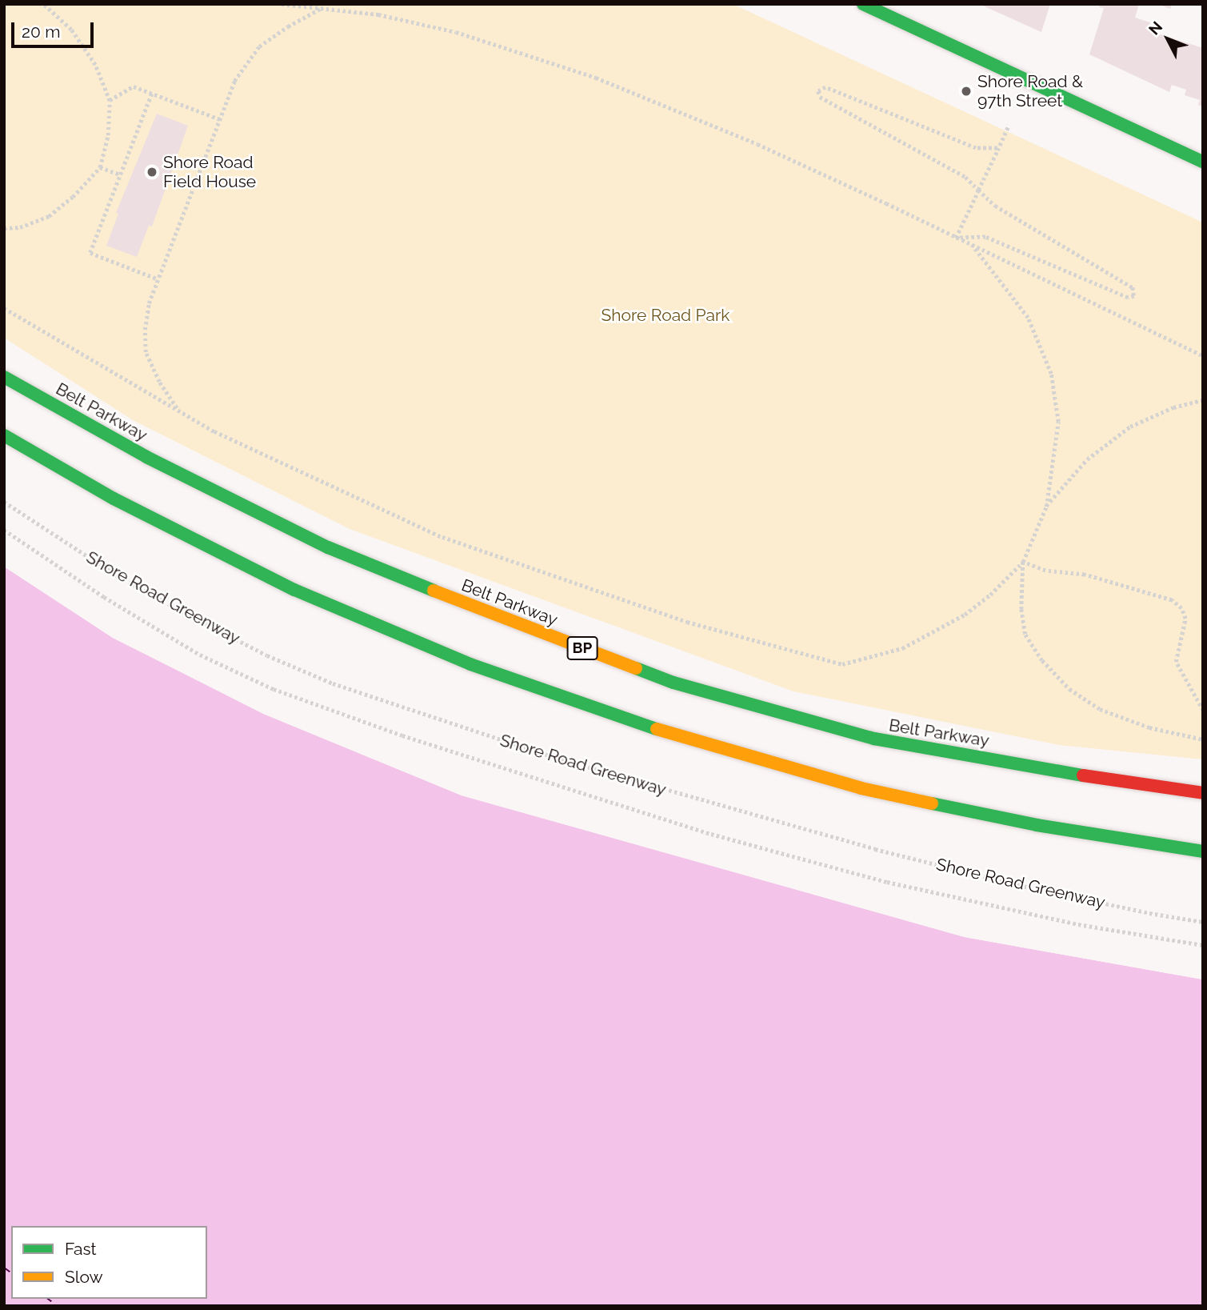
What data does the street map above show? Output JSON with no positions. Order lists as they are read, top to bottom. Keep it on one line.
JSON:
{"streets":{"main road":["Belt Parkway","BP"],"path":["Shore Road Greenway"]},"parks":["Shore Road Park"],"places":["Shore Road & 97th Street","Shore Road Field House"],"legend":["Fast","Slow"],"scale_bar":"20 m","north":"top left"}
